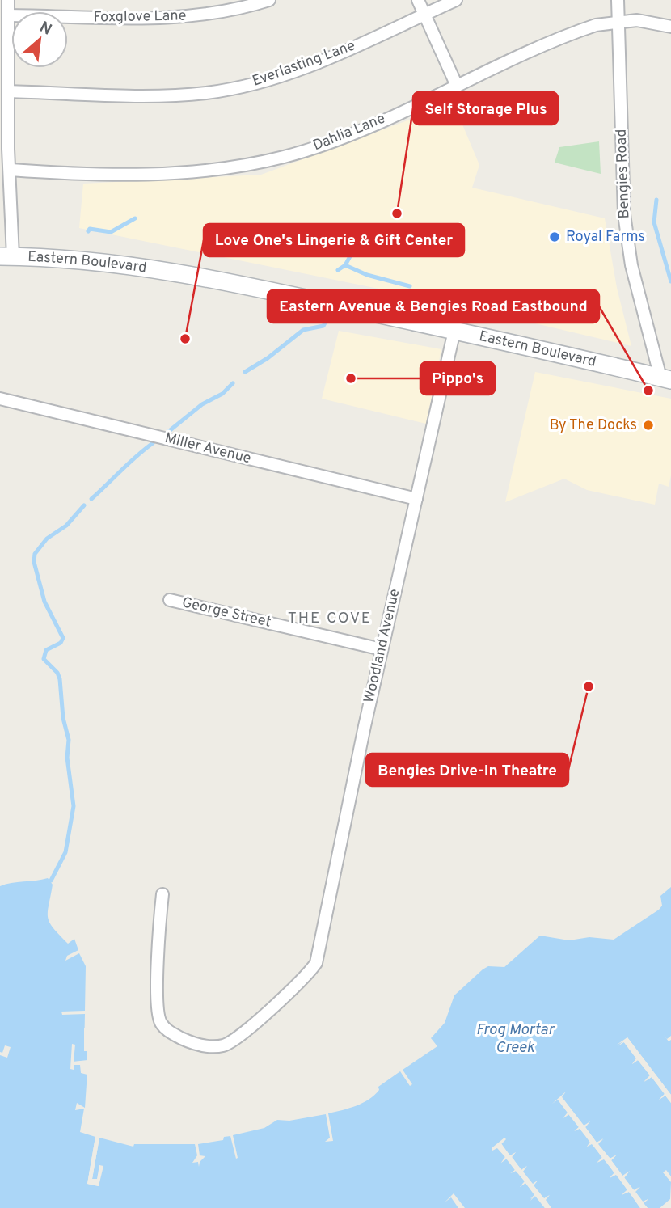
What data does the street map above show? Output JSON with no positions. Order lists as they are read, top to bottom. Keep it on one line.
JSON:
{"streets":{"main road":["Eastern Boulevard"],"street":["Foxglove Lane","Everlasting Lane","Dahlia Lane","Bengies Road","Miller Avenue","George Street","Woodland Avenue"]},"crossings":[["Dahlia Lane","Bengies Road"],["Bengies Road","Eastern Boulevard"],["Eastern Boulevard","Woodland Avenue"],["Miller Avenue","Woodland Avenue"],["George Street","Woodland Avenue"]],"districts":["THE COVE"],"water":["Frog Mortar Creek"],"places":["Self Storage Plus","Royal Farms","Love One's Lingerie & Gift Center","Pippo's","Eastern Avenue & Bengies Road Eastbound","By The Docks","Bengies Drive-In Theatre"],"north":"top right"}
